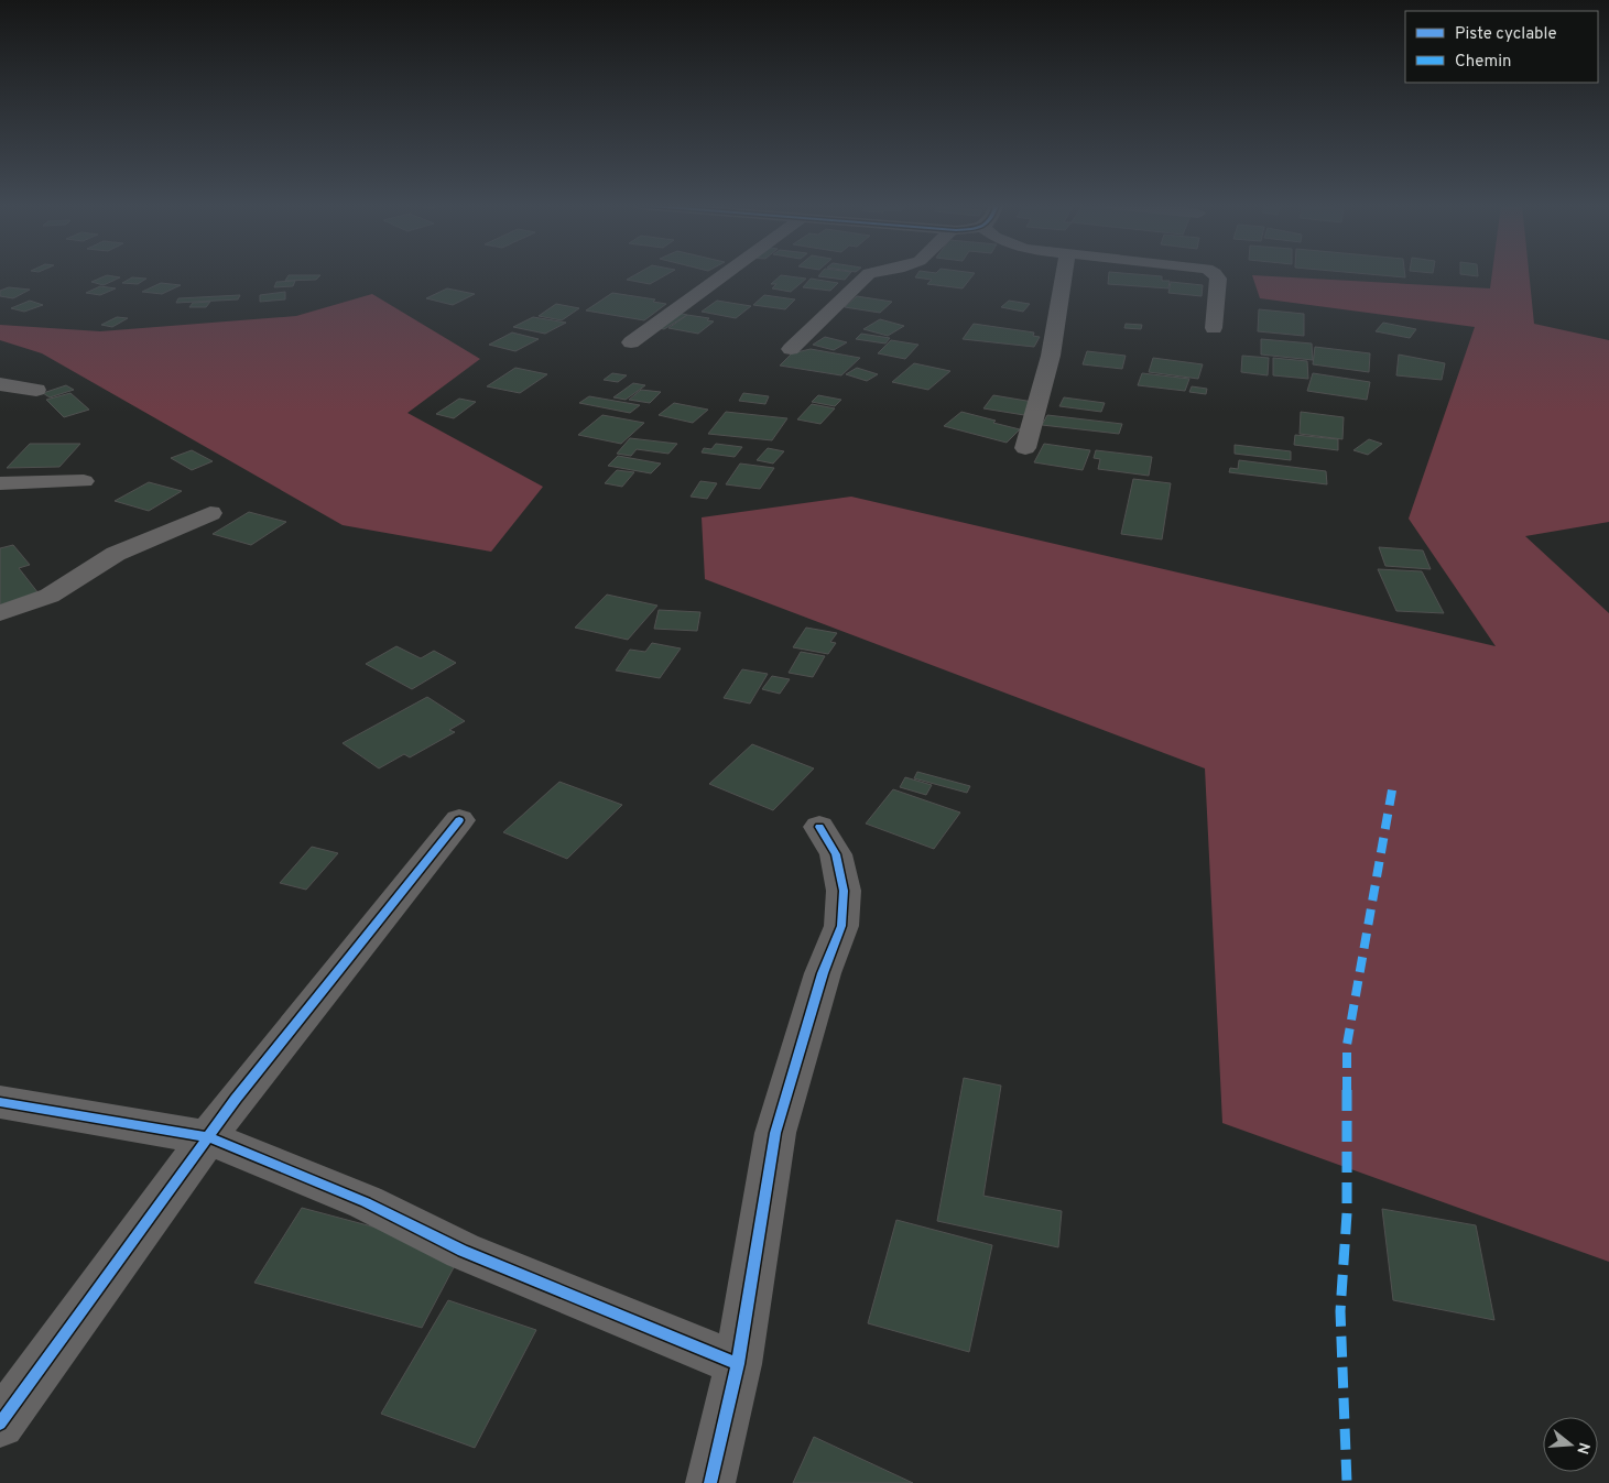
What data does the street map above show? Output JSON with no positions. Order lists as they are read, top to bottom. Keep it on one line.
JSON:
{"legend":["Piste cyclable","Chemin"],"north":"right"}
